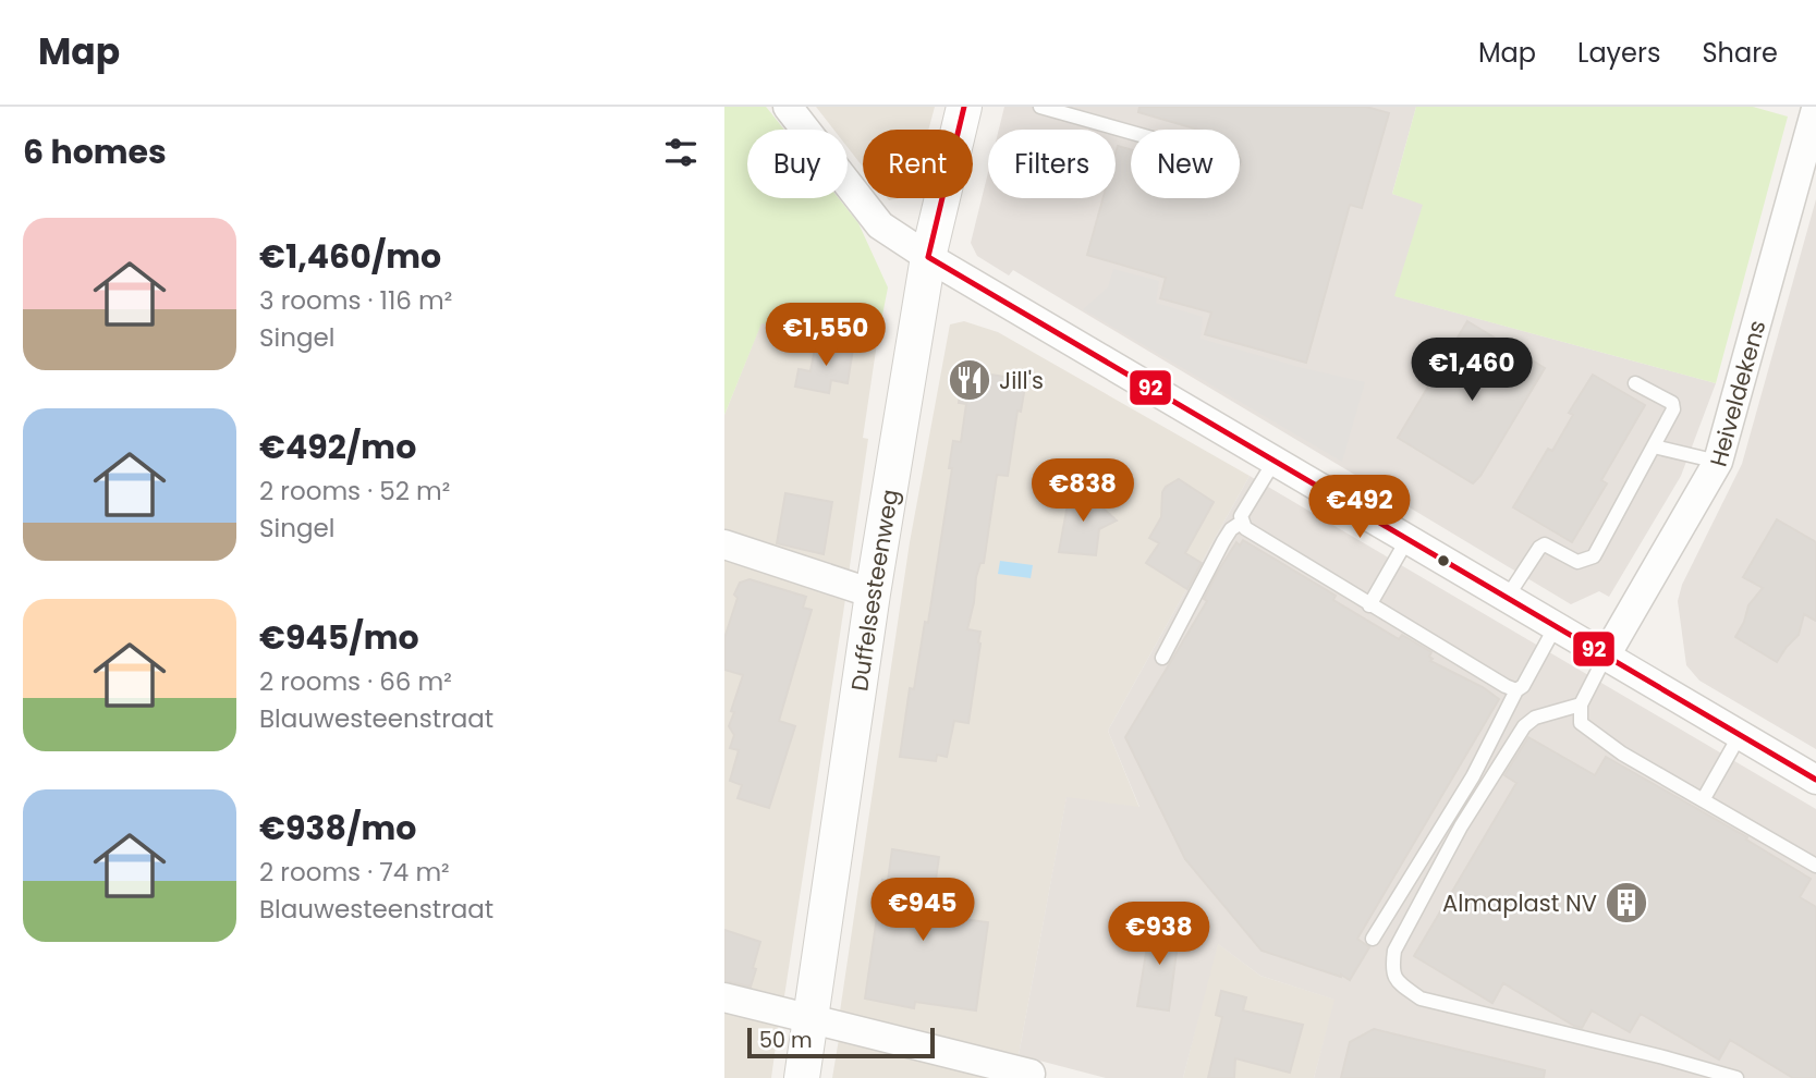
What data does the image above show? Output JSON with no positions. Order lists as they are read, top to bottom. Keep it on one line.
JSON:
{"streets":{"street":["Heiveldekens","Duffelsesteenweg"]},"places":{"restaurant":["Jill's"],"building":["Almaplast NV"]},"lines":["transit line 92"],"scale_bar":"50 m","page":{"header":"Map","nav":["Map","Layers","Share"],"heading":"6 homes","chip":["Buy","Rent","Filters","New"],"list":[{"name":"€1,460/mo","note":"3 rooms · 116 m² · Singel"},{"name":"€492/mo","note":"2 rooms · 52 m² · Singel"},{"name":"€945/mo","note":"2 rooms · 66 m² · Blauwesteenstraat"},{"name":"€938/mo","note":"2 rooms · 74 m² · Blauwesteenstraat"}],"price":["€1,550","€1,460","€838","€492","€945","€938"],"scale":"50 m"}}
